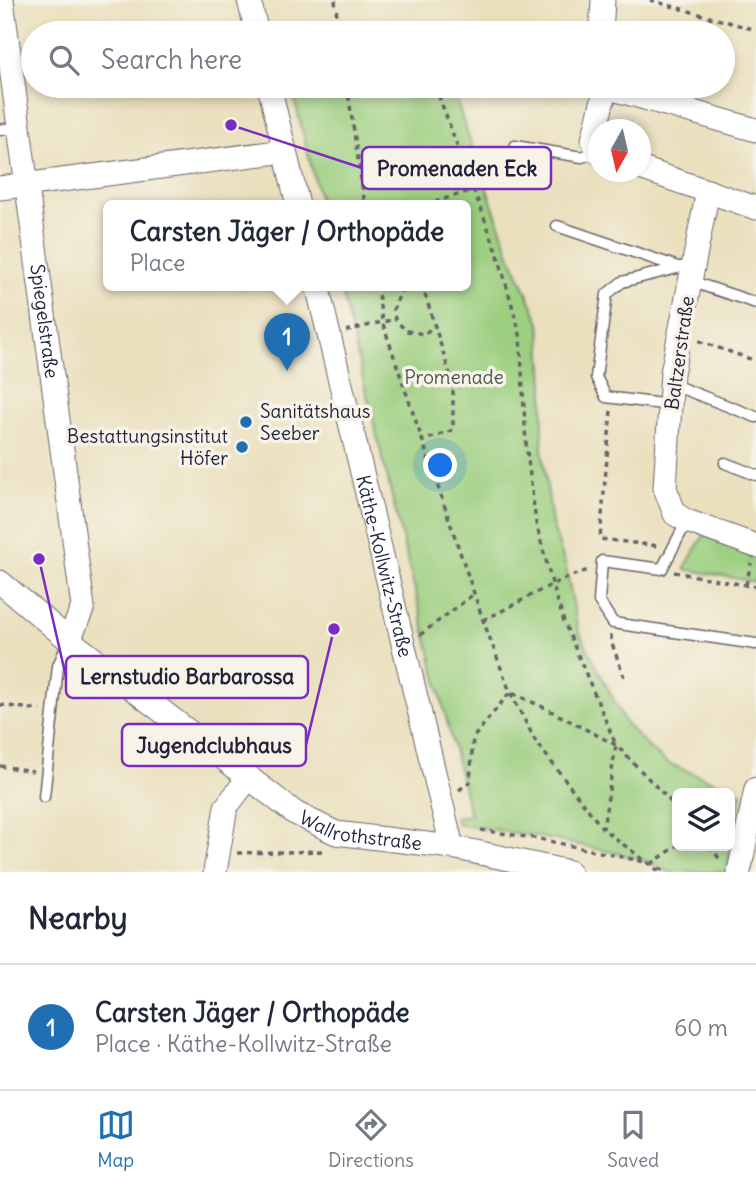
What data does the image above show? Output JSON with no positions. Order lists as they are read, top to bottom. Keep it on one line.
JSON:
{"streets":{"street":["Spiegelstraße","Baltzerstraße","Käthe-Kollwitz-Straße","Wallrothstraße"]},"crossings":[["Spiegelstraße","Wallrothstraße"],["Käthe-Kollwitz-Straße","Wallrothstraße"]],"parks":["Promenade"],"places":["Promenaden Eck","Sanitätshaus Seeber","Bestattungsinstitut Höfer","Lernstudio Barbarossa","Jugendclubhaus"],"north":"bottom","page":{"search":"Search here","popup":["Carsten Jäger / Orthopäde","Place"],"pins":"1","heading":"Nearby","list":[{"mark":"1","name":"Carsten Jäger / Orthopäde","note":"Place · Käthe-Kollwitz-Straße","value":"60 m"}],"nav":["Map","Directions","Saved"]}}
